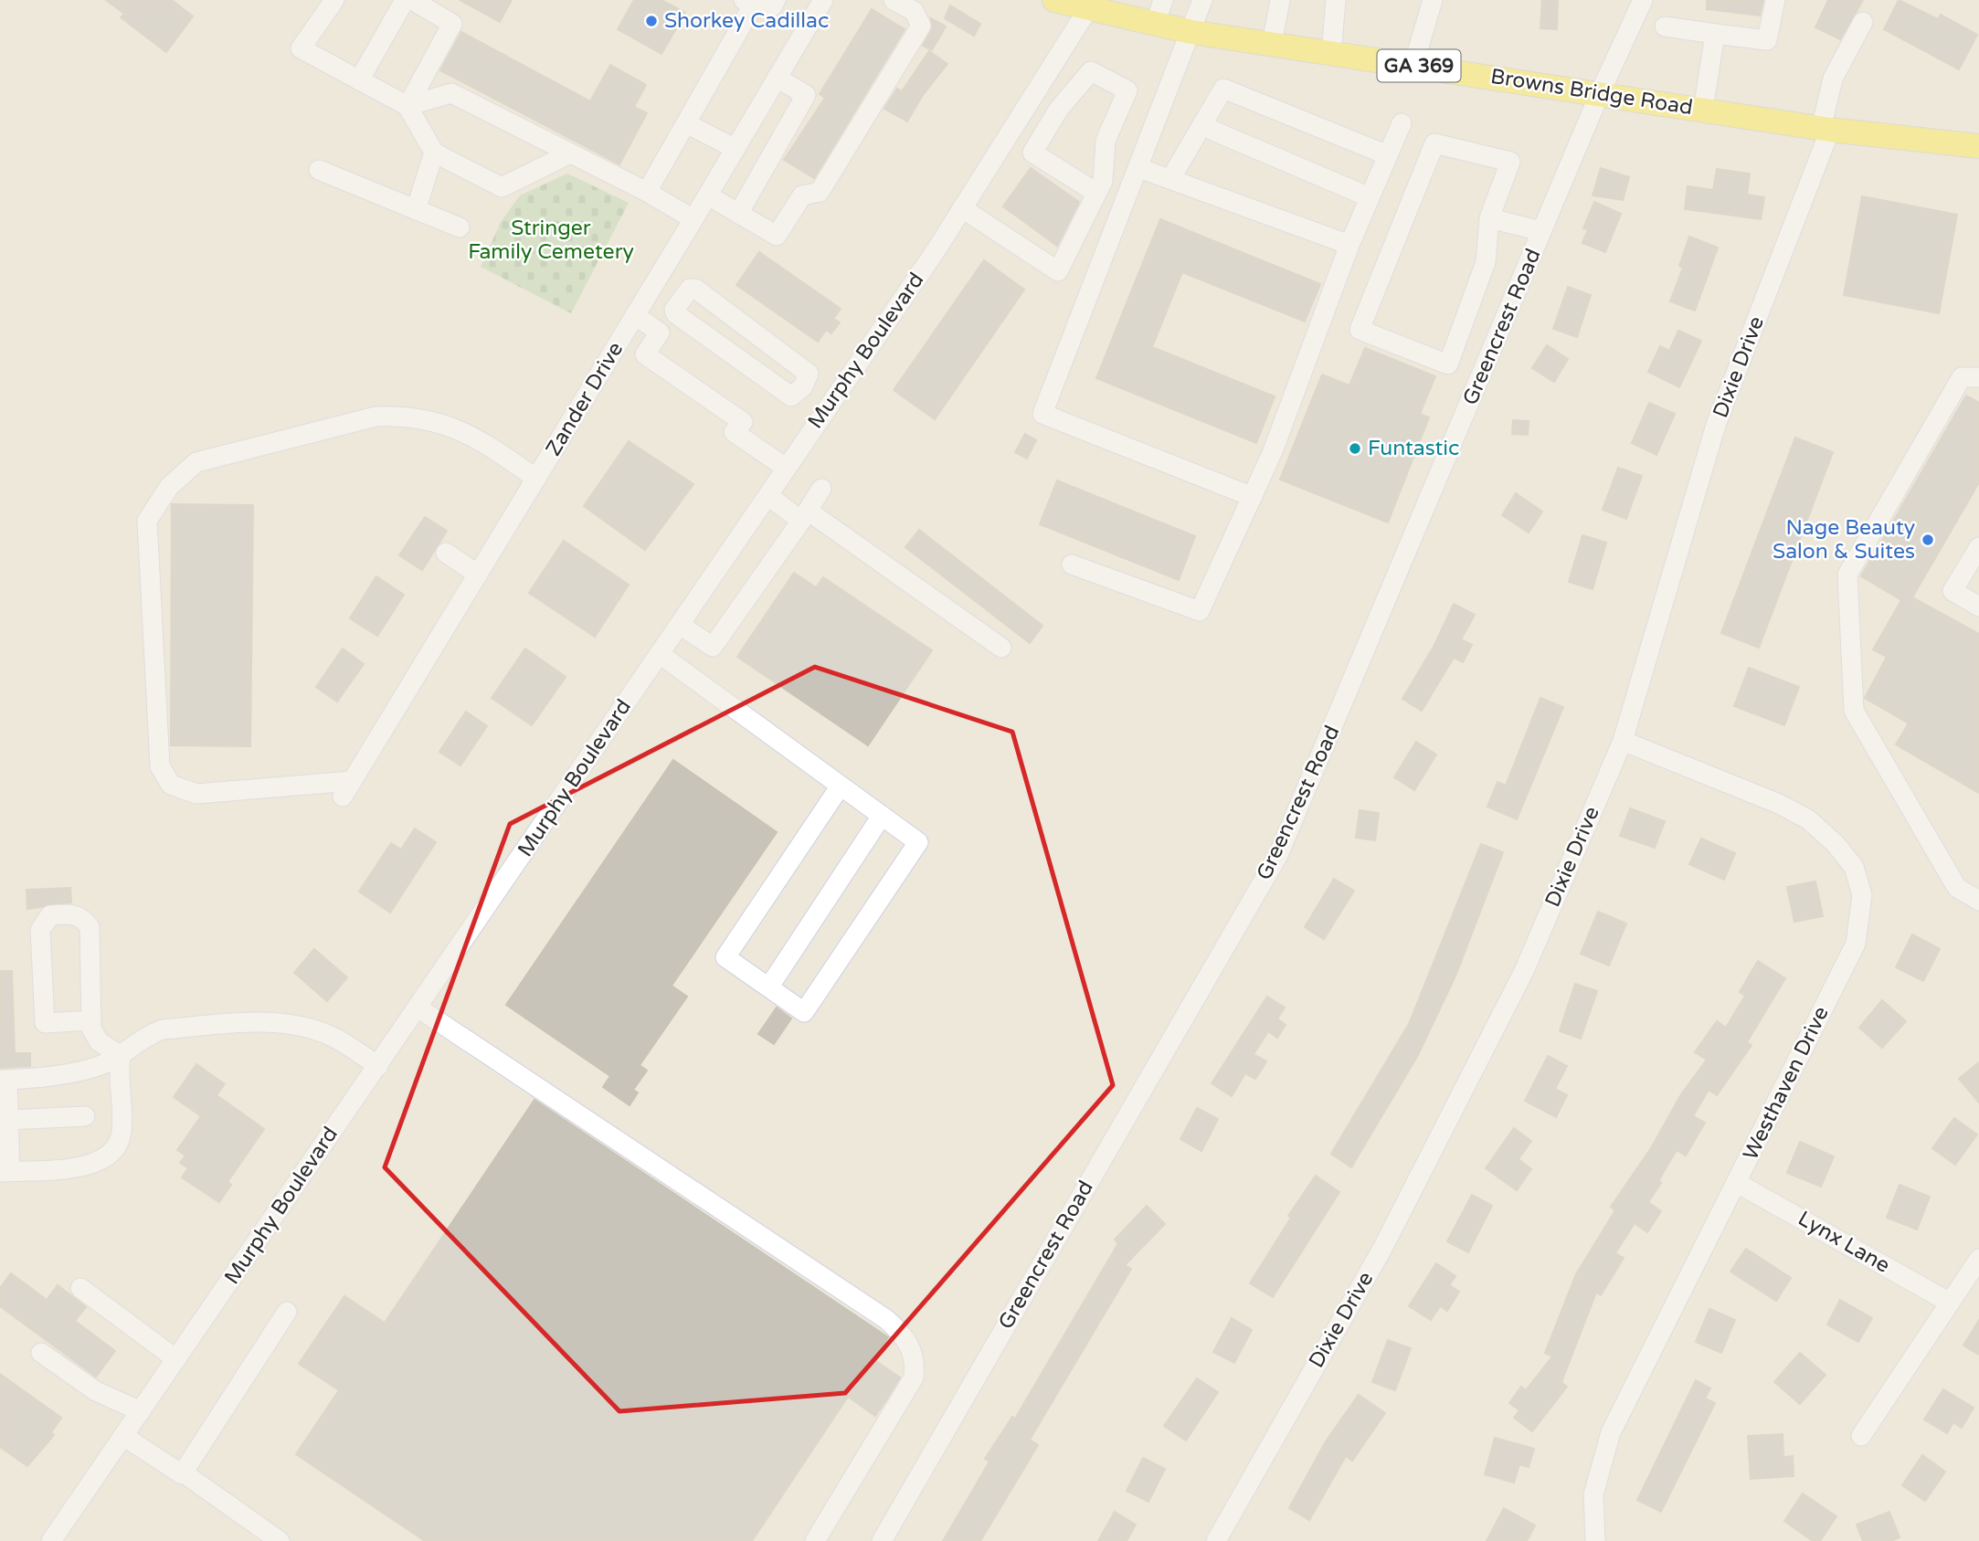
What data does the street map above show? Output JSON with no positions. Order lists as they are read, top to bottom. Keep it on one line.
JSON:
{"streets":{"main road":["GA 369","Browns Bridge Road"],"street":["Greencrest Road","Murphy Boulevard","Dixie Drive","Zander Drive","Westhaven Drive","Lynx Lane"]},"crossings":[["Browns Bridge Road","Greencrest Road"],["Browns Bridge Road","Murphy Boulevard"],["Browns Bridge Road","Dixie Drive"],["Dixie Drive","Westhaven Drive"],["Westhaven Drive","Lynx Lane"]],"parks":["Stringer Family Cemetery"],"places":["Shorkey Cadillac","Funtastic","Nage Beauty Salon & Suites"]}
